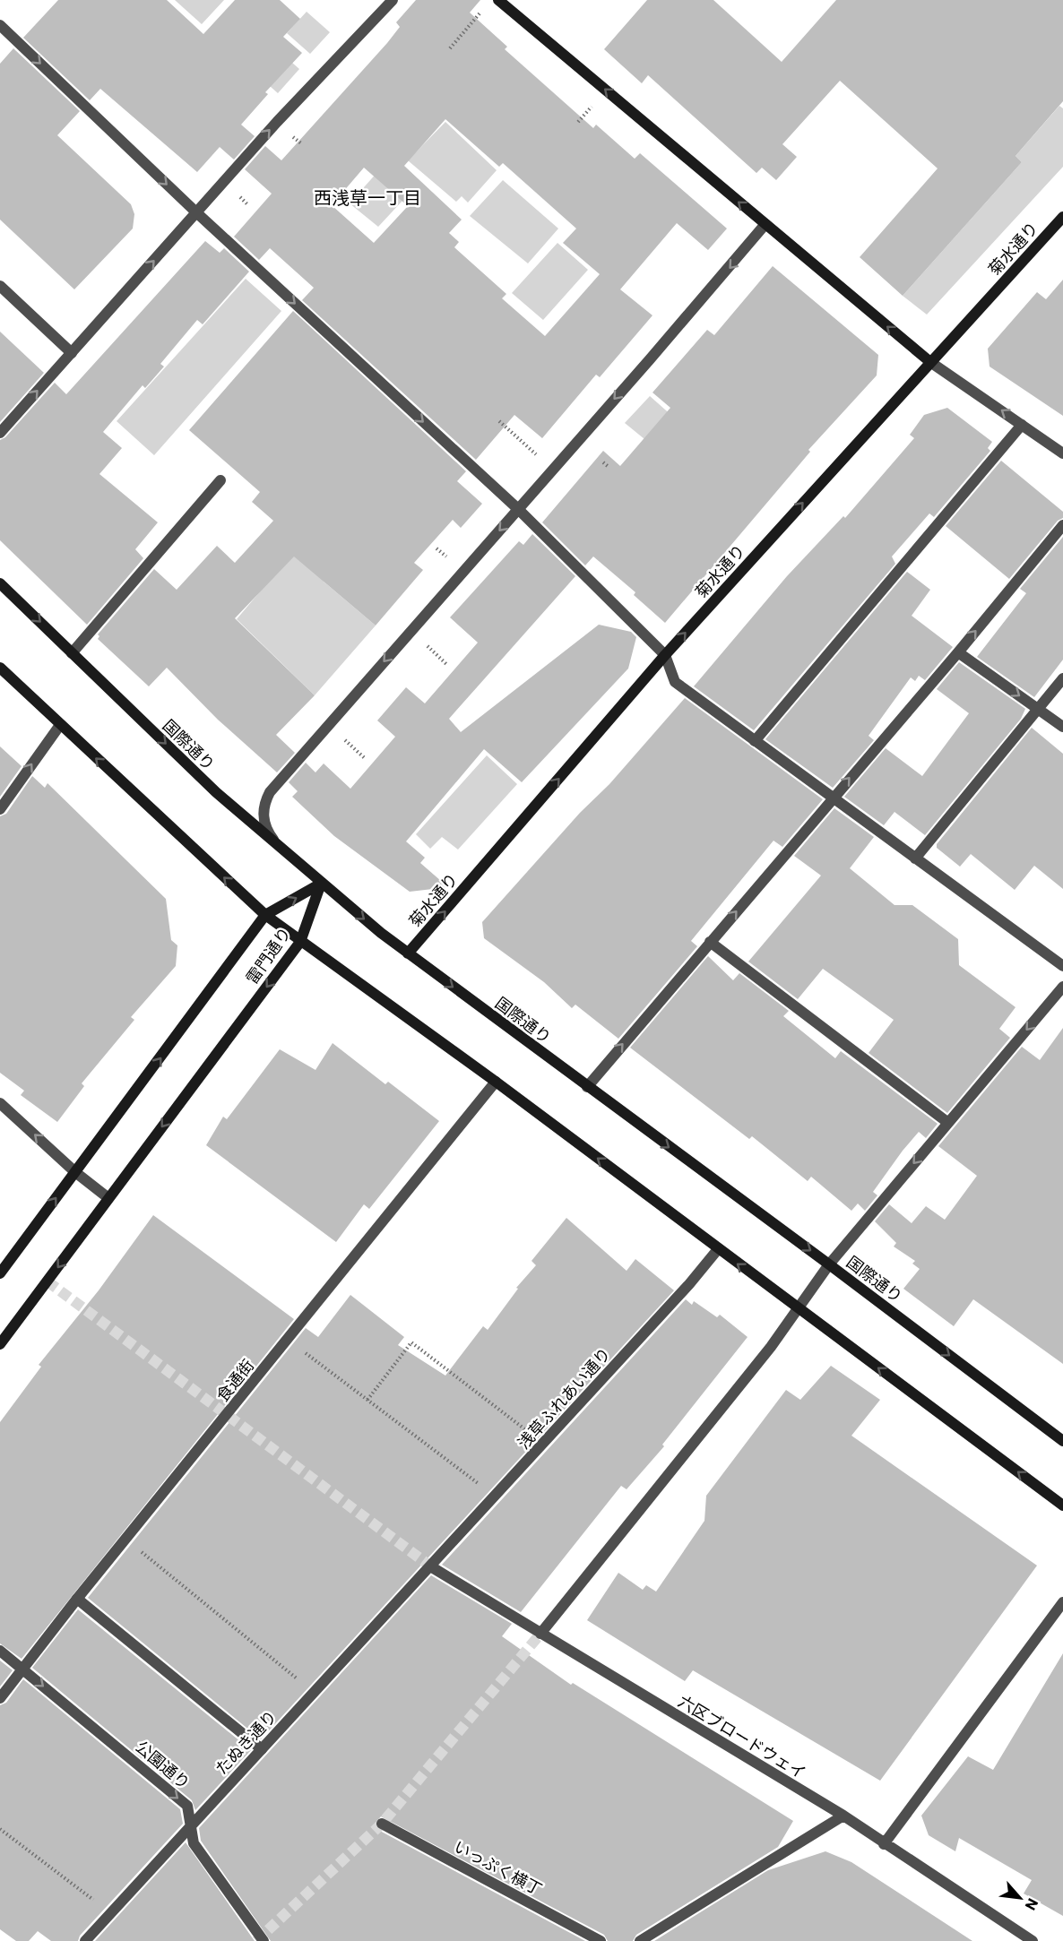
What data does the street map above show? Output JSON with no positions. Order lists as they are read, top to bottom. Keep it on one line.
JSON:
{"streets":{"main road":["菊水通り","国際通り","雷門通り"],"street":["食通街","浅草ふれあい通り","六区ブロードウェイ","たぬき通り","公園通り","いっぷく横丁"]},"crossings":[["菊水通り","国際通り"],["国際通り","雷門通り"],["食通街","公園通り"],["浅草ふれあい通り","六区ブロードウェイ"],["浅草ふれあい通り","たぬき通り"],["六区ブロードウェイ","たぬき通り"],["たぬき通り","公園通り"]],"one_way":["菊水通り"],"districts":["西浅草一丁目"],"north":"bottom right"}
